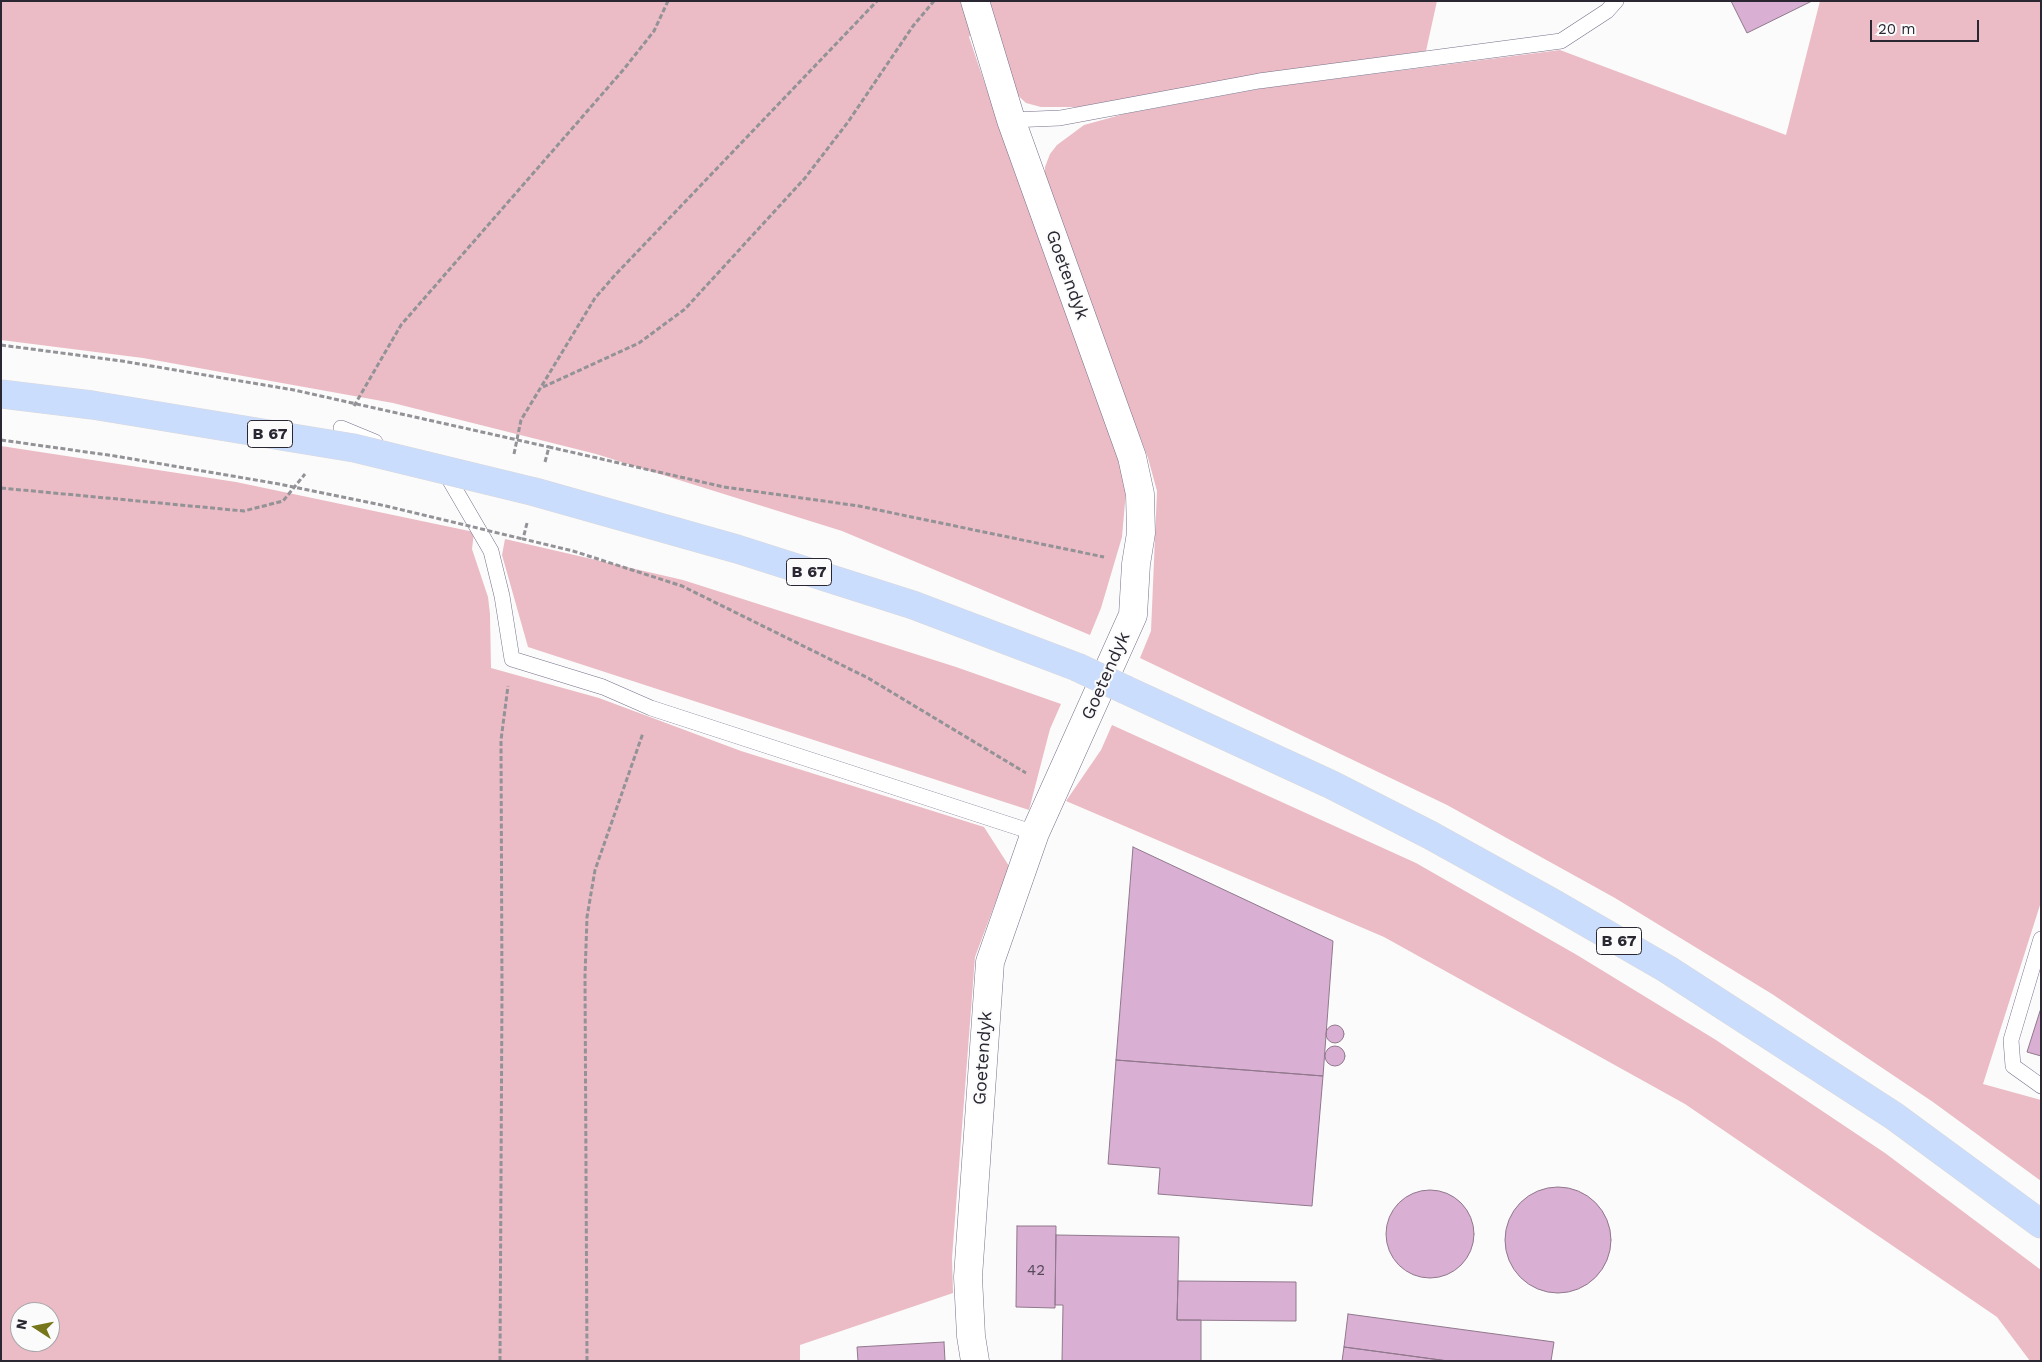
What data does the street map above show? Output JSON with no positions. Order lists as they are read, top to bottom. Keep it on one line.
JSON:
{"streets":{"main road":["B 67"],"street":["Goetendyk"]},"house_numbers":["42"],"scale_bar":"20 m","north":"left"}
